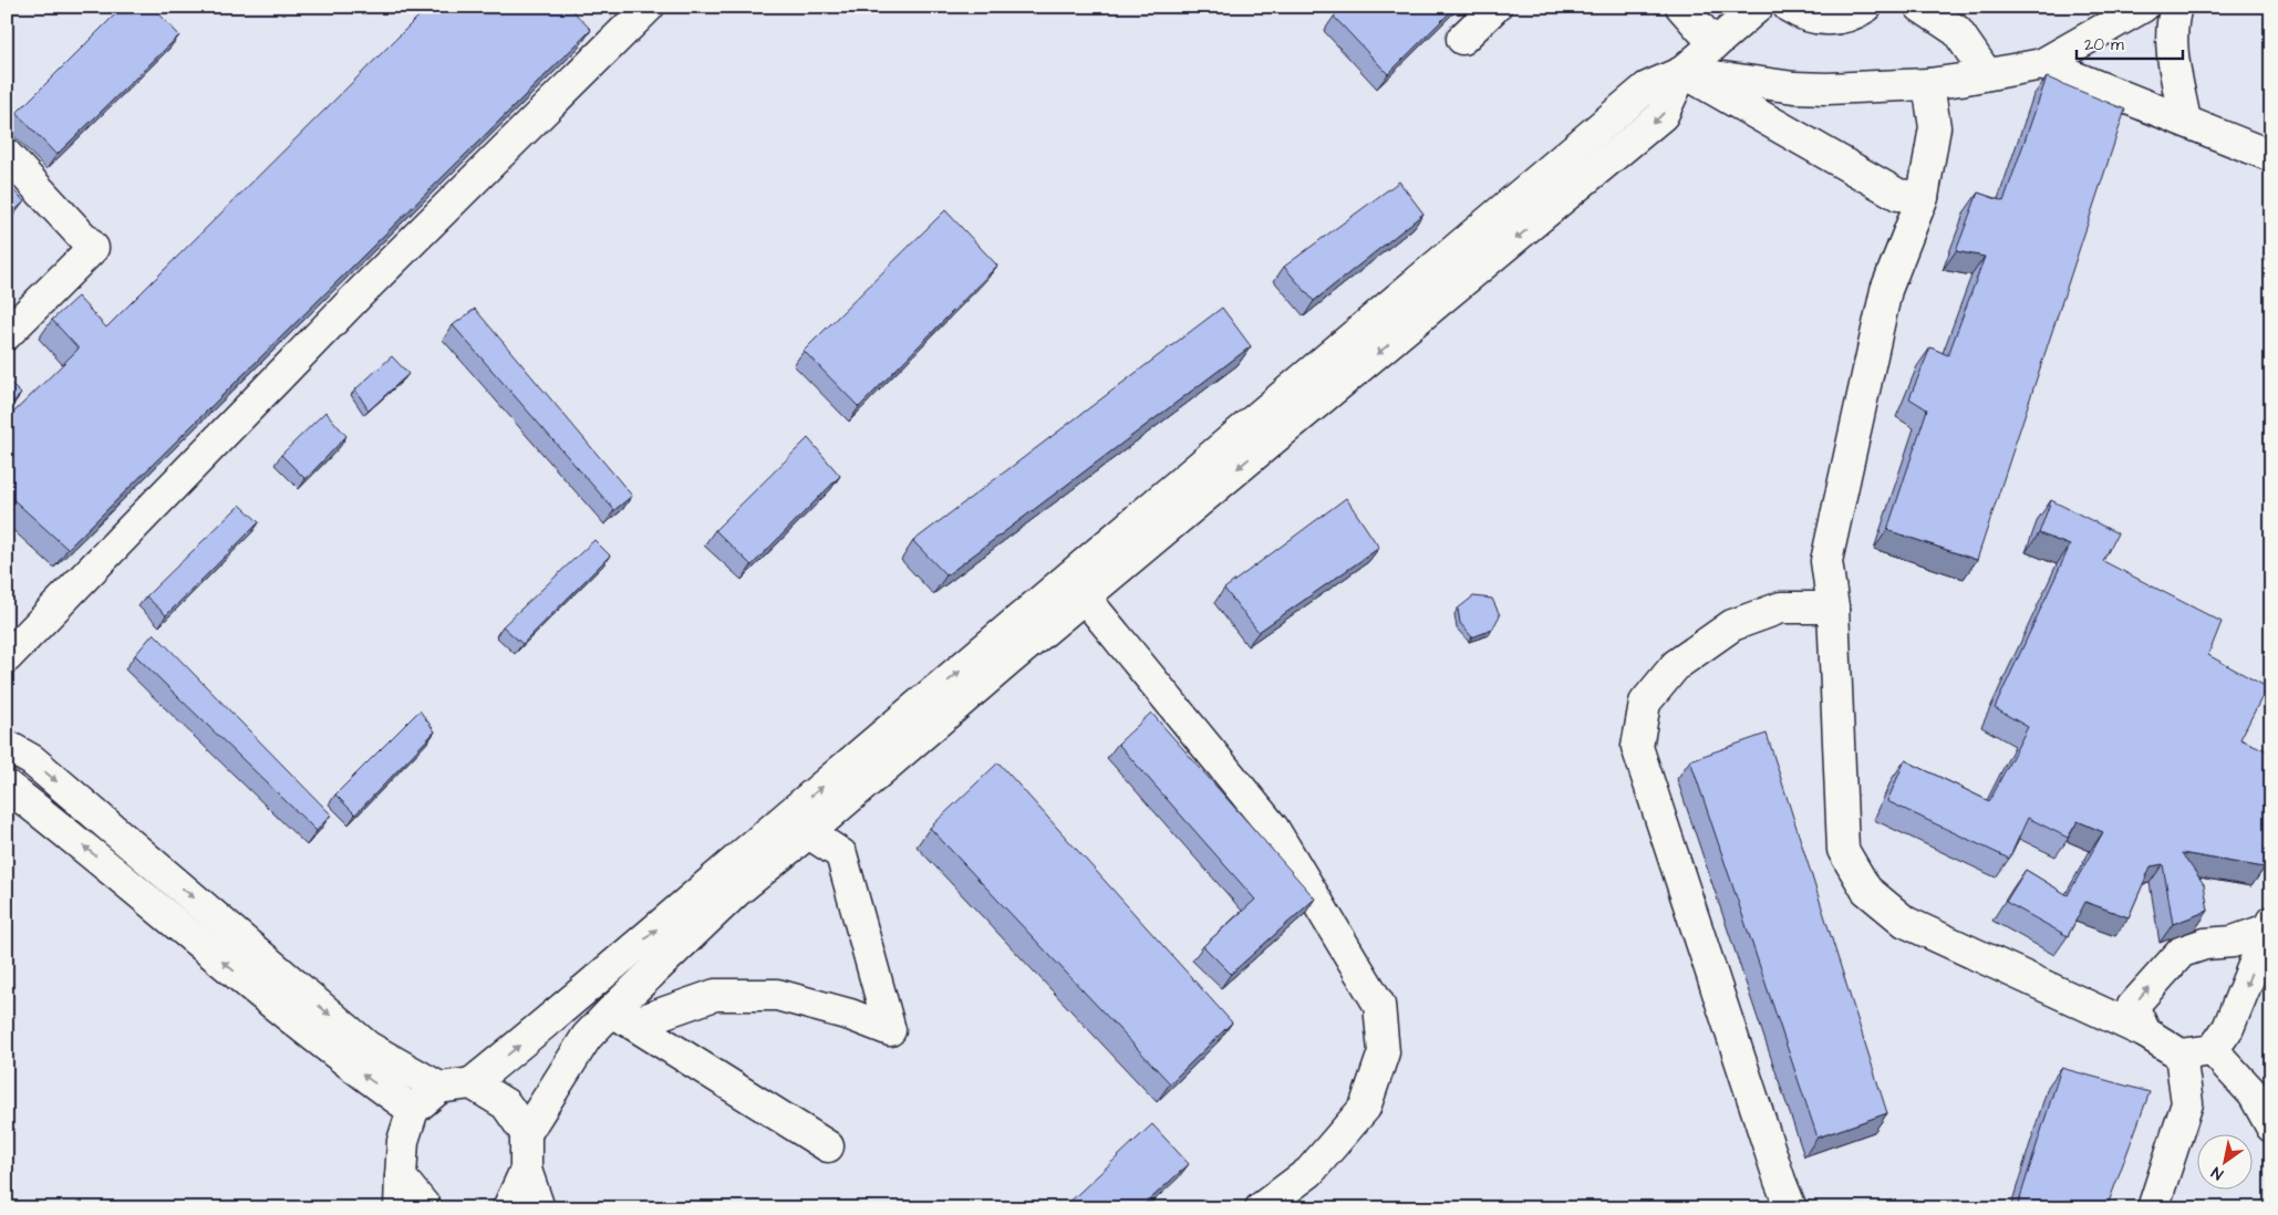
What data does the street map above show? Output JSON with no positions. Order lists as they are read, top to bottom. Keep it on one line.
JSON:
{"scale_bar":"20 m","north":"bottom left"}
